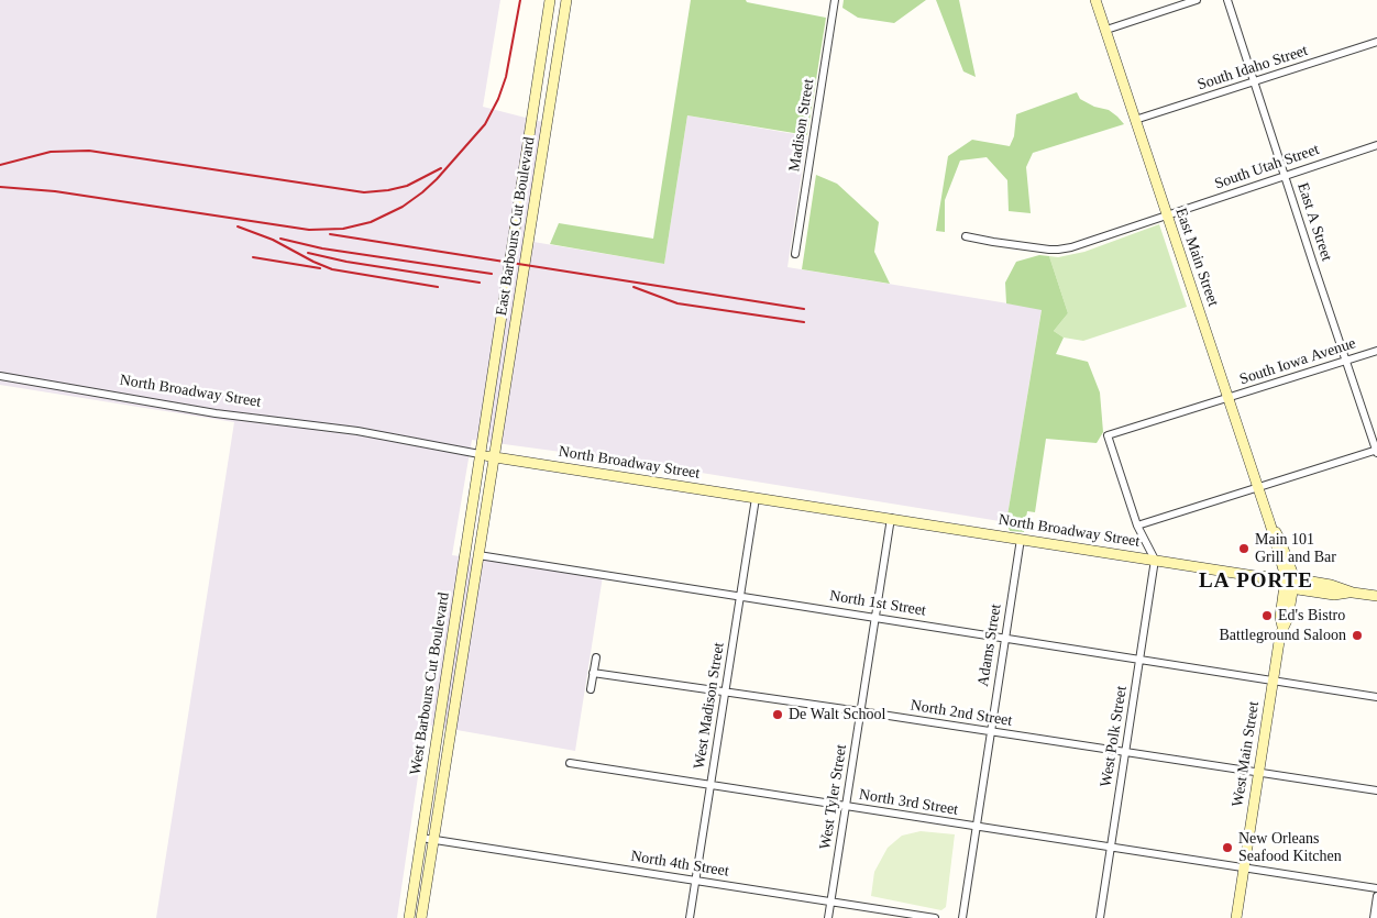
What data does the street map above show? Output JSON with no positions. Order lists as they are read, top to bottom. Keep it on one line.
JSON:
{"streets":{"street":["South Idaho Street","Madison Street","South Utah Street","East A Street","East Barbours Cut Boulevard","East Main Street","South Iowa Avenue","North Broadway Street","North 1st Street","Adams Street","West Barbours Cut Boulevard","West Madison Street","North 2nd Street","West Polk Street","West Main Street","West Tyler Street","North 3rd Street","North 4th Street"]},"crossings":[["South Idaho Street","East A Street"],["South Idaho Street","East Main Street"],["South Utah Street","East A Street"],["South Utah Street","East Main Street"],["East A Street","South Iowa Avenue"],["East Barbours Cut Boulevard","North Broadway Street"],["East Barbours Cut Boulevard","West Barbours Cut Boulevard"],["East Main Street","South Iowa Avenue"],["East Main Street","North Broadway Street"],["East Main Street","West Main Street"],["North Broadway Street","Adams Street"],["North Broadway Street","West Barbours Cut Boulevard"],["North Broadway Street","West Madison Street"],["North Broadway Street","West Polk Street"],["North Broadway Street","West Main Street"],["North Broadway Street","West Tyler Street"],["North 1st Street","Adams Street"],["North 1st Street","West Barbours Cut Boulevard"],["North 1st Street","West Madison Street"],["North 1st Street","West Polk Street"],["North 1st Street","West Main Street"],["North 1st Street","West Tyler Street"],["Adams Street","North 2nd Street"],["Adams Street","North 3rd Street"],["West Barbours Cut Boulevard","North 4th Street"],["West Madison Street","North 2nd Street"],["West Madison Street","North 3rd Street"],["West Madison Street","North 4th Street"],["North 2nd Street","West Polk Street"],["North 2nd Street","West Main Street"],["North 2nd Street","West Tyler Street"],["West Polk Street","North 3rd Street"],["West Main Street","North 3rd Street"],["West Tyler Street","North 3rd Street"],["West Tyler Street","North 4th Street"]],"districts":["LA PORTE"],"places":["Main 101 Grill and Bar","Ed's Bistro","Battleground Saloon","De Walt School","New Orleans Seafood Kitchen"]}
